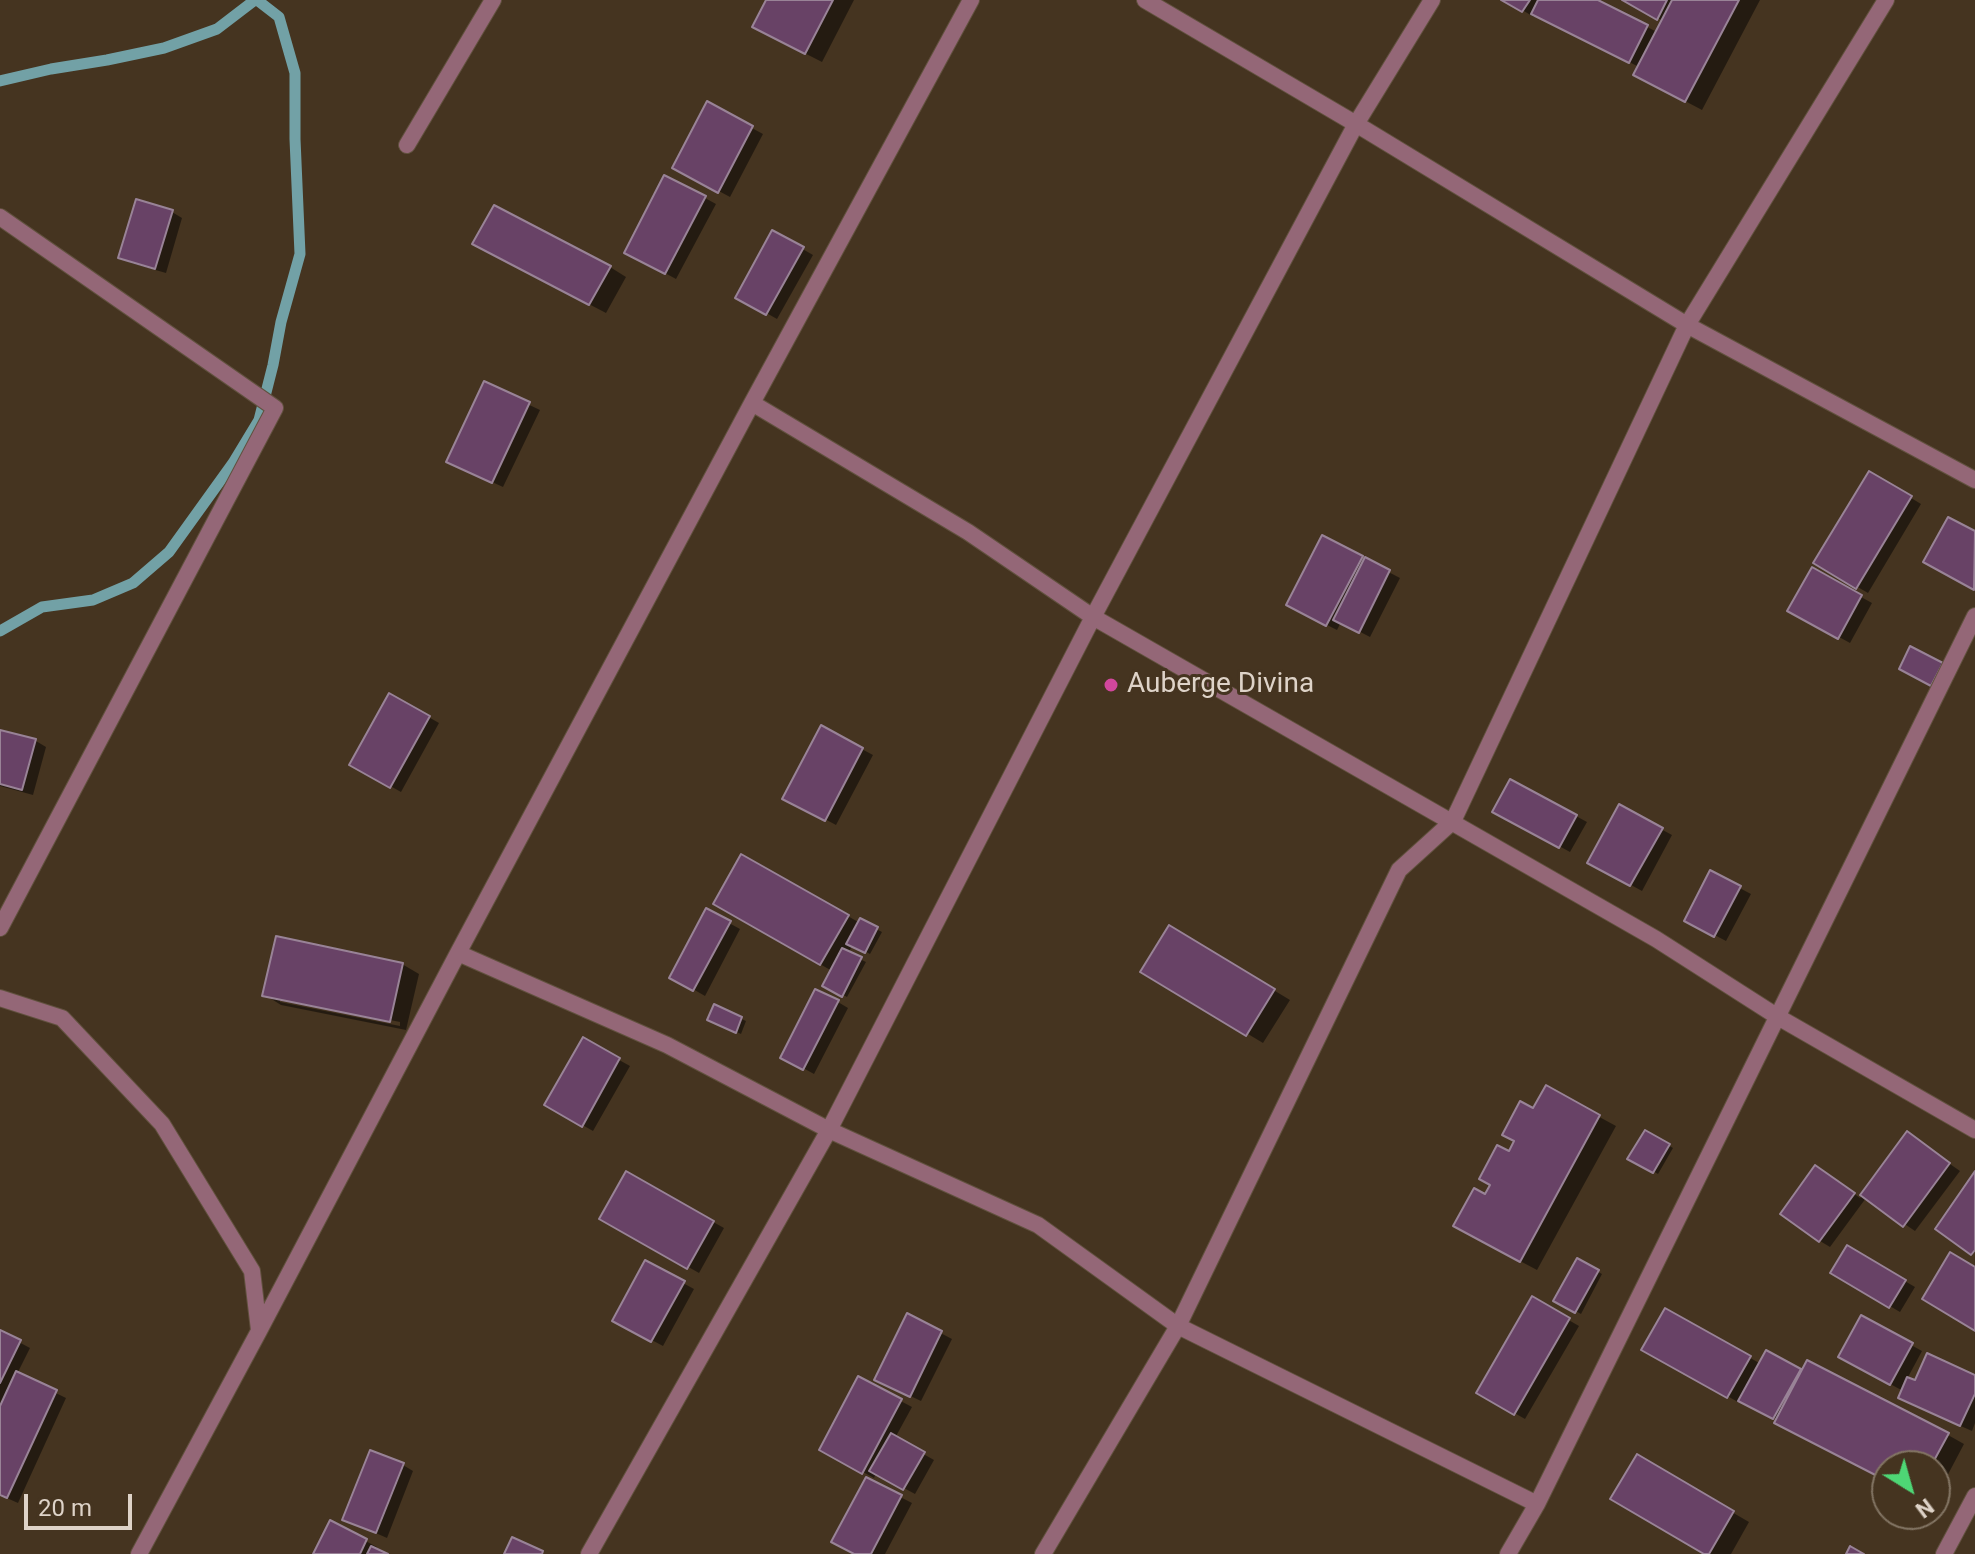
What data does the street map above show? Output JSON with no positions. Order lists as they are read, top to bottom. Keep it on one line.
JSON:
{"places":["Auberge Divina"],"scale_bar":"20 m","north":"bottom right"}
